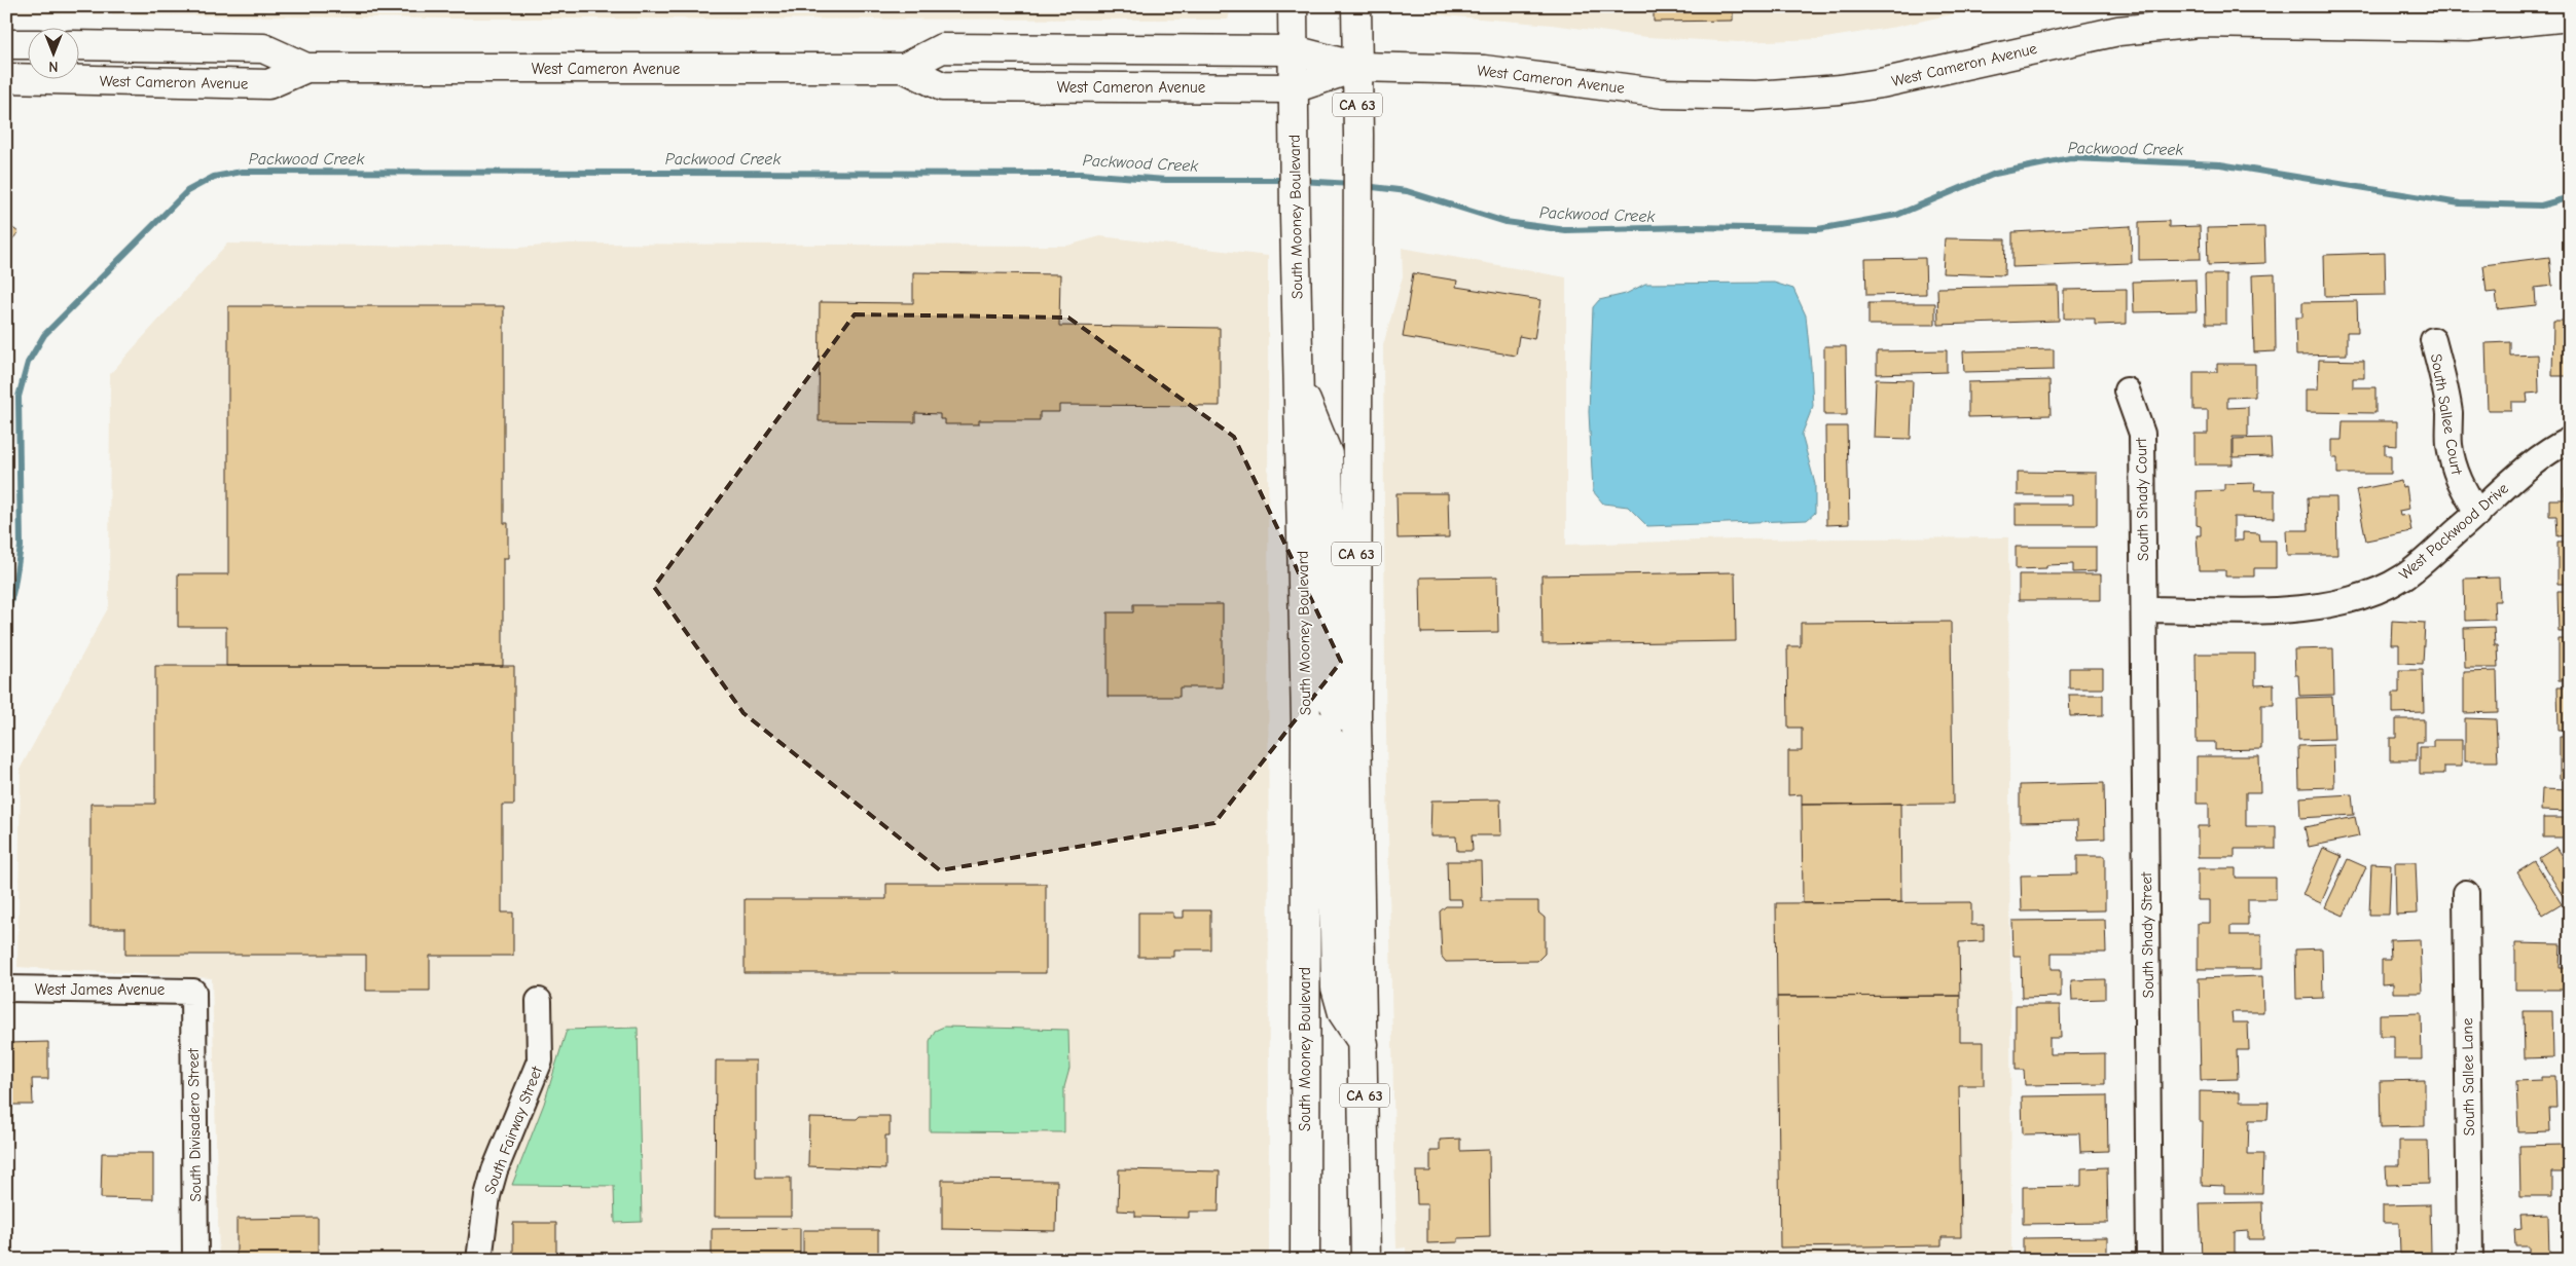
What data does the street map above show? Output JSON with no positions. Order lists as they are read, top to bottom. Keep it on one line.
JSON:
{"streets":{"street":["West Cameron Avenue","CA 63","South Mooney Boulevard","South Sallee Court","South Shady Court","West Packwood Drive","South Shady Street","West James Avenue","South Sallee Lane","South Divisadero Street","South Fairway Street"]},"crossings":[["West Cameron Avenue","CA 63"],["West Cameron Avenue","South Mooney Boulevard"],["South Sallee Court","West Packwood Drive"],["South Shady Court","West Packwood Drive"],["South Shady Court","South Shady Street"],["West Packwood Drive","South Shady Street"],["West James Avenue","South Divisadero Street"]],"water":["Packwood Creek"],"north":"bottom"}
